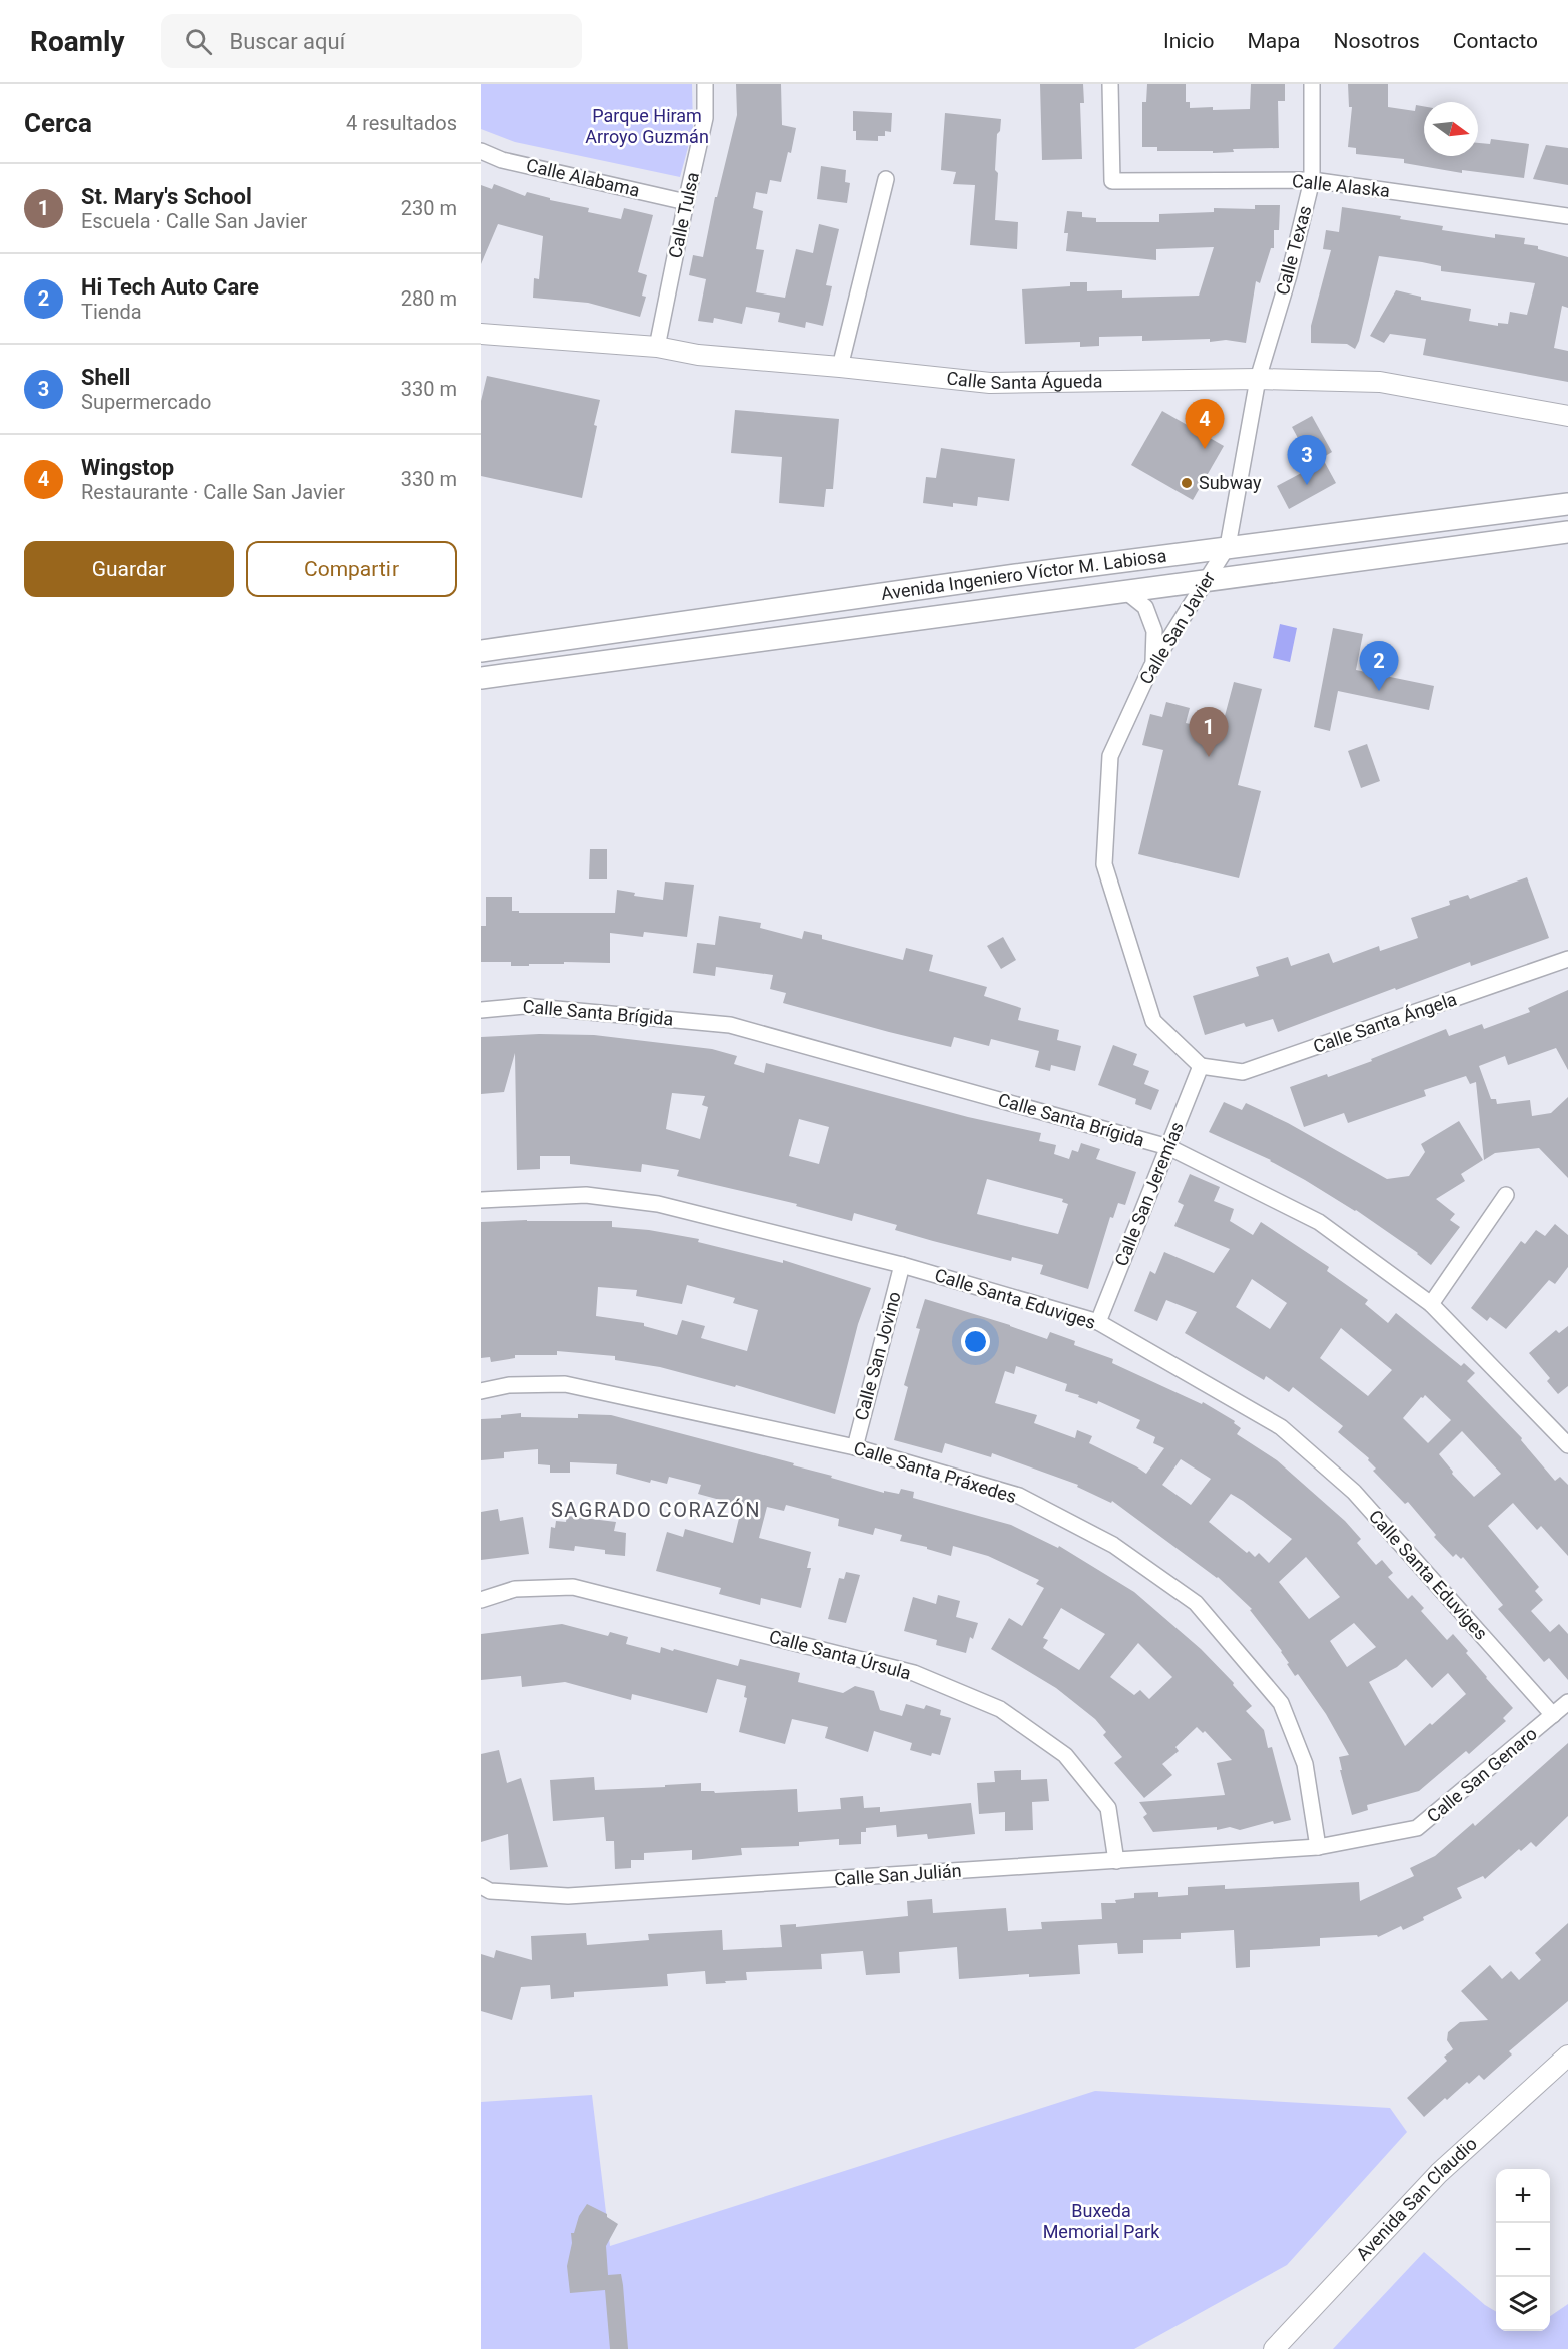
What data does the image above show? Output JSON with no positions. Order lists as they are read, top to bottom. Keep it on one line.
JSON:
{"streets":{"main road":["Avenida Ingeniero Víctor M. Labiosa"],"street":["Calle Alabama","Calle Alaska","Calle Tulsa","Calle Texas","Calle Santa Águeda","Calle San Javier","Calle Santa Brígida","Calle Santa Ángela","Calle San Jeremías","Calle Santa Eduviges","Calle San Jovino","Calle Santa Práxedes","Calle Santa Úrsula","Calle San Genaro","Calle San Julián","Avenida San Claudio"]},"crossings":[["Calle Alabama","Calle Tulsa"],["Calle Alaska","Calle Texas"],["Calle Tulsa","Calle Santa Águeda"],["Calle Texas","Calle Santa Águeda"],["Calle Texas","Calle San Javier"],["Calle Santa Águeda","Calle San Javier"],["Avenida Ingeniero Víctor M. Labiosa","Calle San Javier"],["Calle San Javier","Calle Santa Ángela"],["Calle San Javier","Calle San Jeremías"],["Calle Santa Brígida","Calle San Jeremías"],["Calle Santa Ángela","Calle San Jeremías"],["Calle San Jeremías","Calle Santa Eduviges"],["Calle Santa Eduviges","Calle San Jovino"],["Calle Santa Eduviges","Calle San Genaro"],["Calle San Jovino","Calle Santa Práxedes"],["Calle Santa Práxedes","Calle San Genaro"],["Calle Santa Práxedes","Calle San Julián"],["Calle Santa Úrsula","Calle San Julián"],["Calle San Genaro","Calle San Julián"]],"districts":["SAGRADO CORAZÓN"],"parks":["Parque Hiram Arroyo Guzmán","Buxeda Memorial Park"],"places":["Subway"],"north":"right","page":{"header":"Roamly","search":"Buscar aquí","nav":["Inicio","Mapa","Nosotros","Contacto"],"heading":["Cerca","4 resultados"],"list":[{"mark":"1","name":"St. Mary's School","note":"Escuela · Calle San Javier","value":"230 m"},{"mark":"2","name":"Hi Tech Auto Care","note":"Tienda","value":"280 m"},{"mark":"3","name":"Shell","note":"Supermercado","value":"330 m"},{"mark":"4","name":"Wingstop","note":"Restaurante · Calle San Javier","value":"330 m"}],"pins":["4","3","2","1"],"buttons":["Guardar","Compartir"],"map_buttons":["+","−"]}}
